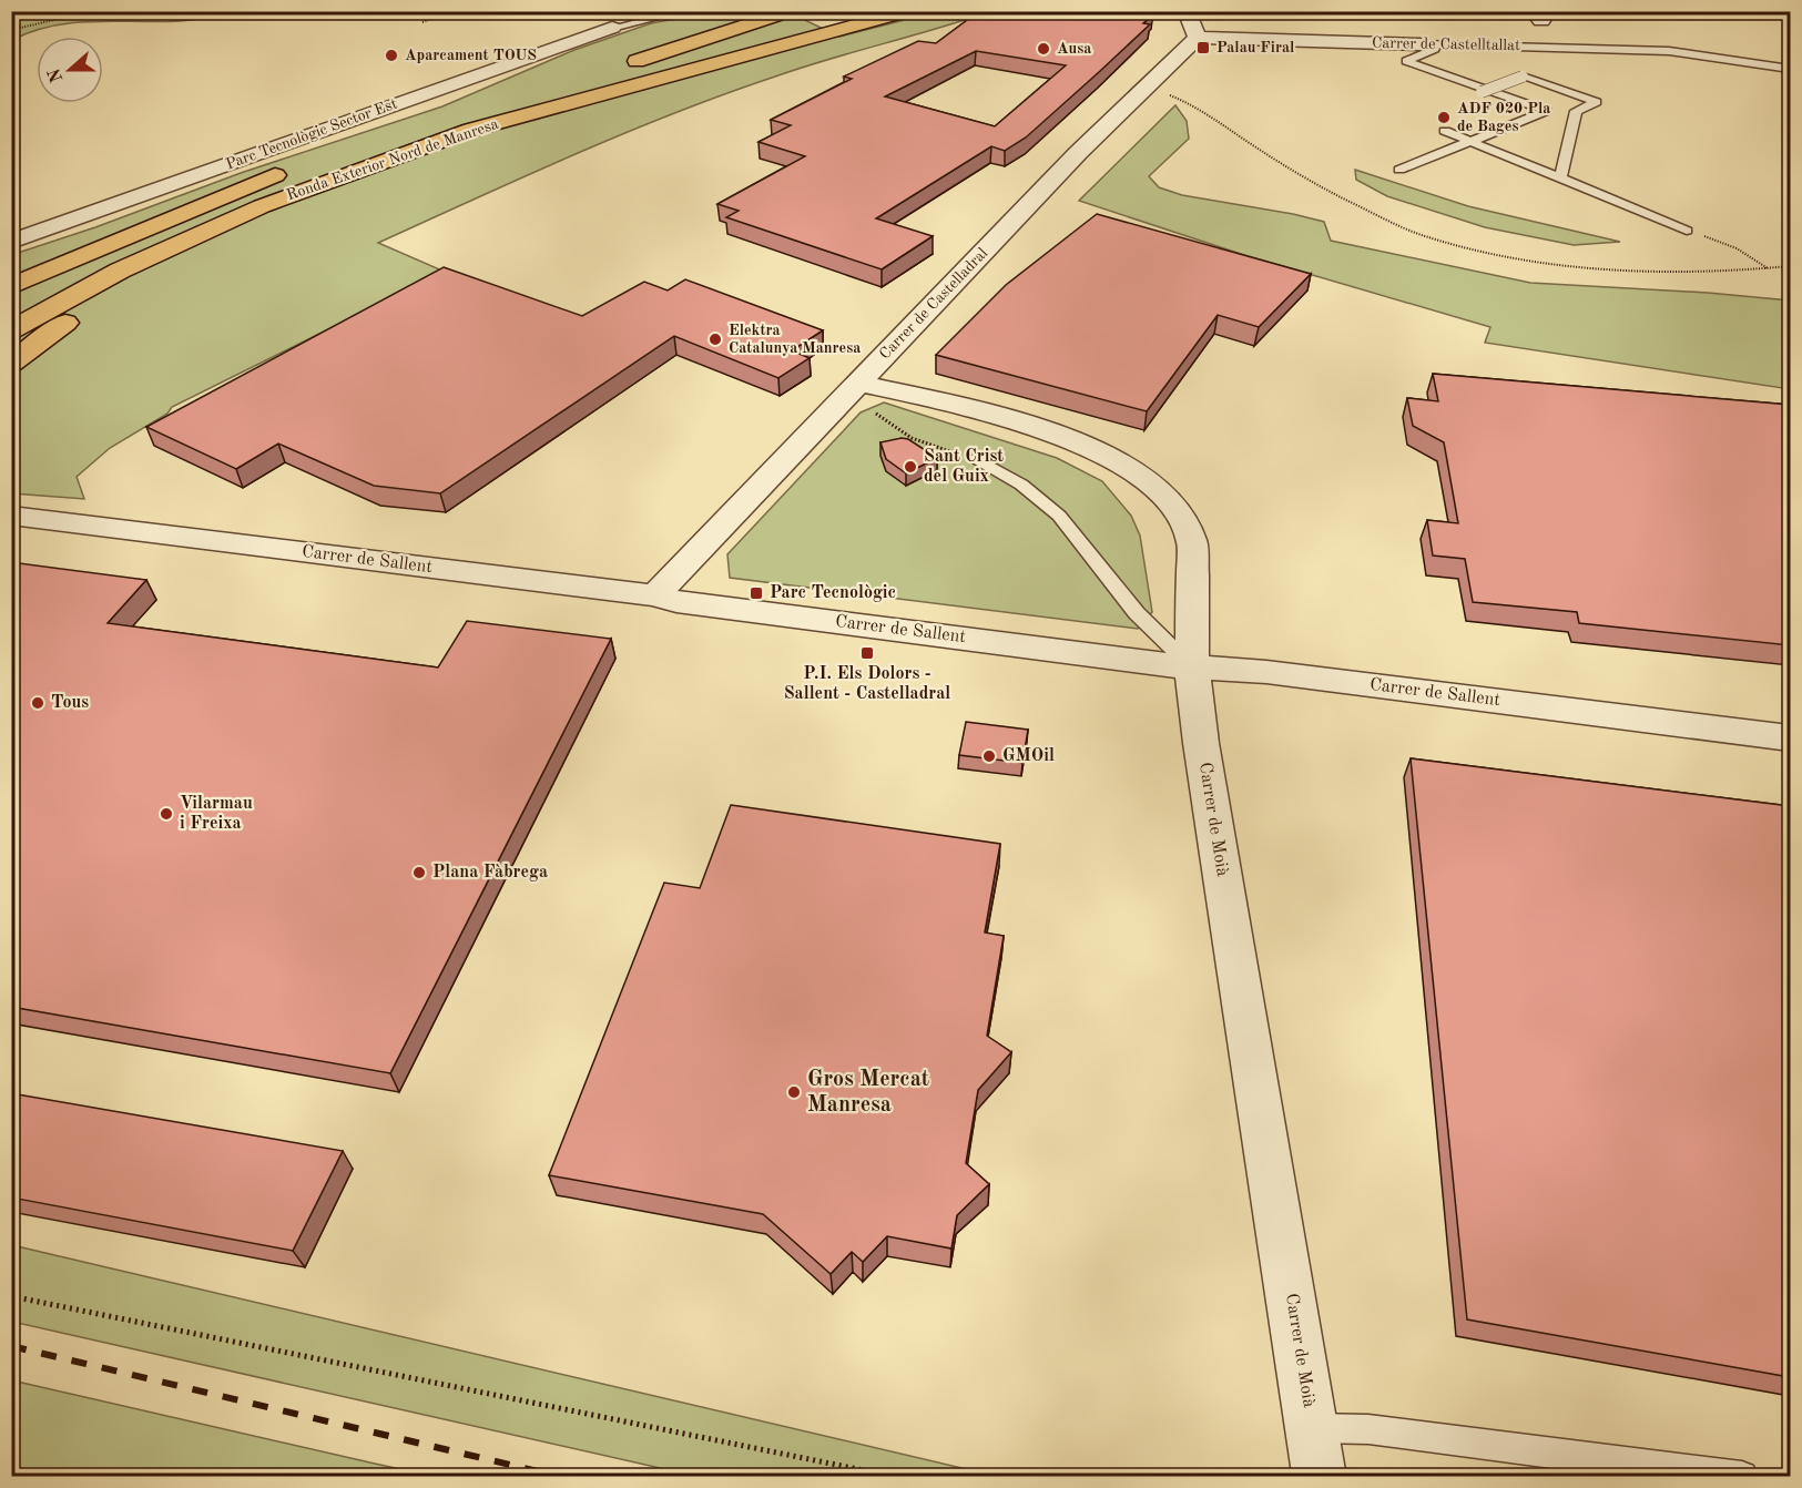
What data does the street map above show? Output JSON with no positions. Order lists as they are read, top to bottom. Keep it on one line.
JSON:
{"streets":{"highway":["Ronda Exterior Nord de Manresa"],"street":["Carrer de Castelltallat","Parc Tecnològic Sector Est","Carrer de Castelladral","Carrer de Sallent","Carrer de Moià"]},"crossings":[["Carrer de Castelltallat","Carrer de Castelladral"],["Carrer de Castelladral","Carrer de Sallent"],["Carrer de Castelladral","Carrer de Moià"],["Carrer de Sallent","Carrer de Moià"]],"places":{"transit":["Palau Firal","Parc Tecnològic","P.I. Els Dolors - Sallent - Castelladral"],"other":["Ausa","Aparcament TOUS","ADF 020 Pla de Bages","Elektra Catalunya Manresa","Sant Crist del Guix","Tous","GMOil","Vilarmau i Freixa","Plana Fàbrega","Gros Mercat Manresa"]},"north":"left"}
